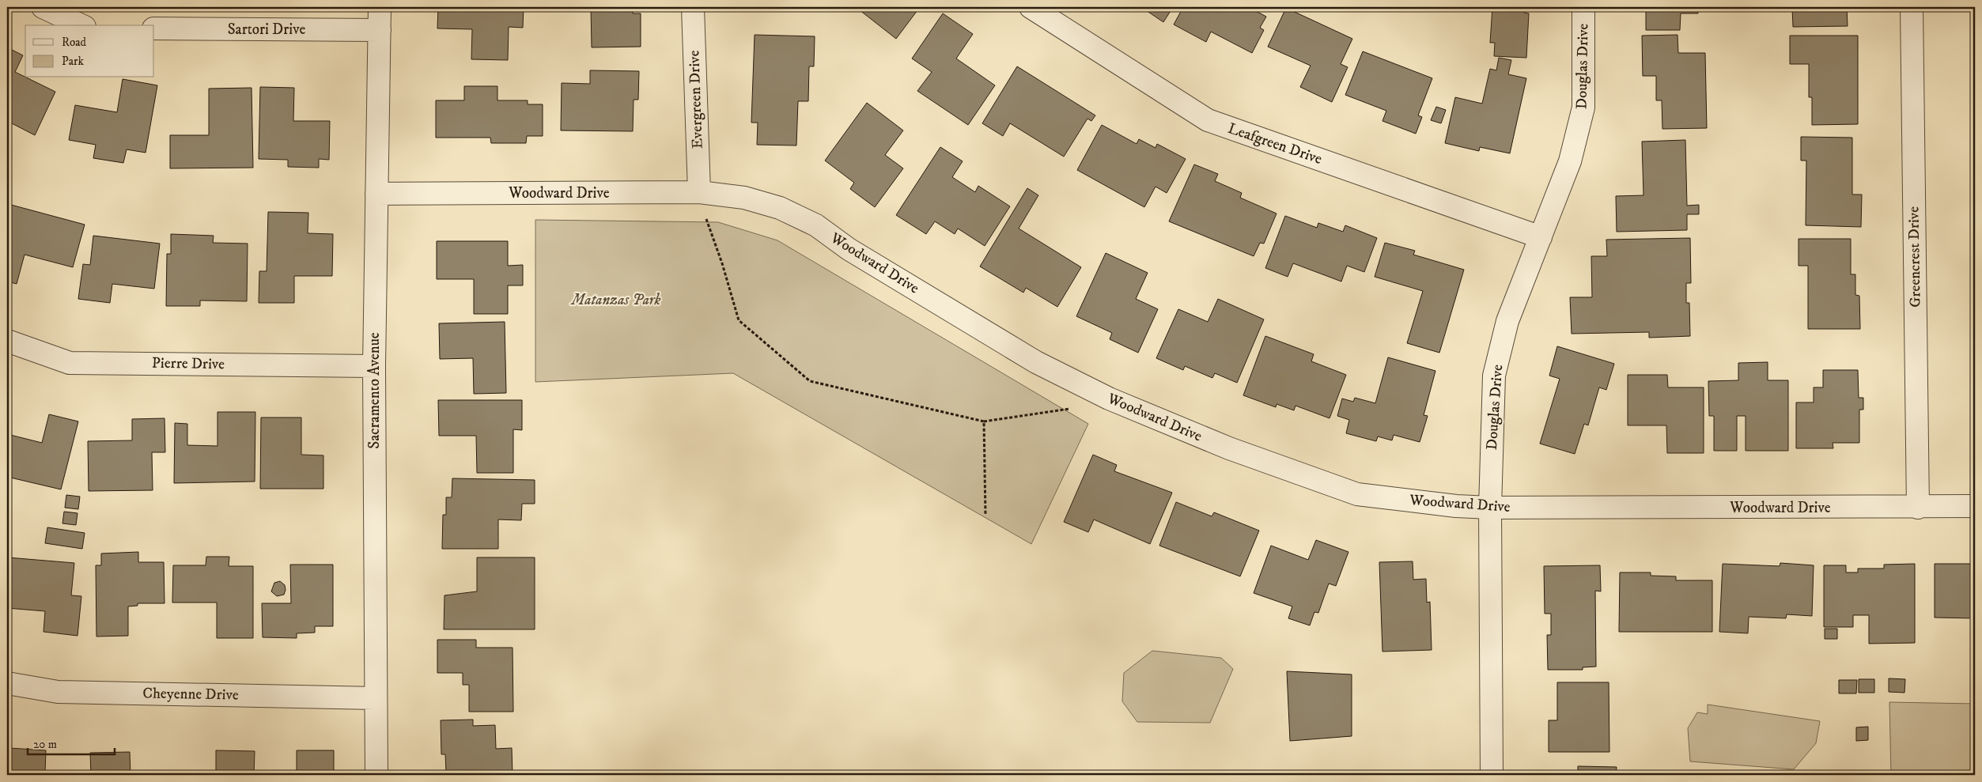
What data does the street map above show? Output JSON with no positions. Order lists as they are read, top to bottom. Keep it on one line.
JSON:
{"streets":{"street":["Sartori Drive","Douglas Drive","Evergreen Drive","Leafgreen Drive","Woodward Drive","Greencrest Drive","Pierre Drive","Sacramento Avenue","Cheyenne Drive"]},"crossings":[["Sartori Drive","Sacramento Avenue"],["Douglas Drive","Leafgreen Drive"],["Douglas Drive","Woodward Drive"],["Evergreen Drive","Woodward Drive"],["Woodward Drive","Greencrest Drive"],["Woodward Drive","Sacramento Avenue"],["Pierre Drive","Sacramento Avenue"],["Sacramento Avenue","Cheyenne Drive"]],"parks":["Matanzas Park"],"legend":["Road","Park"],"scale_bar":"20 m"}
